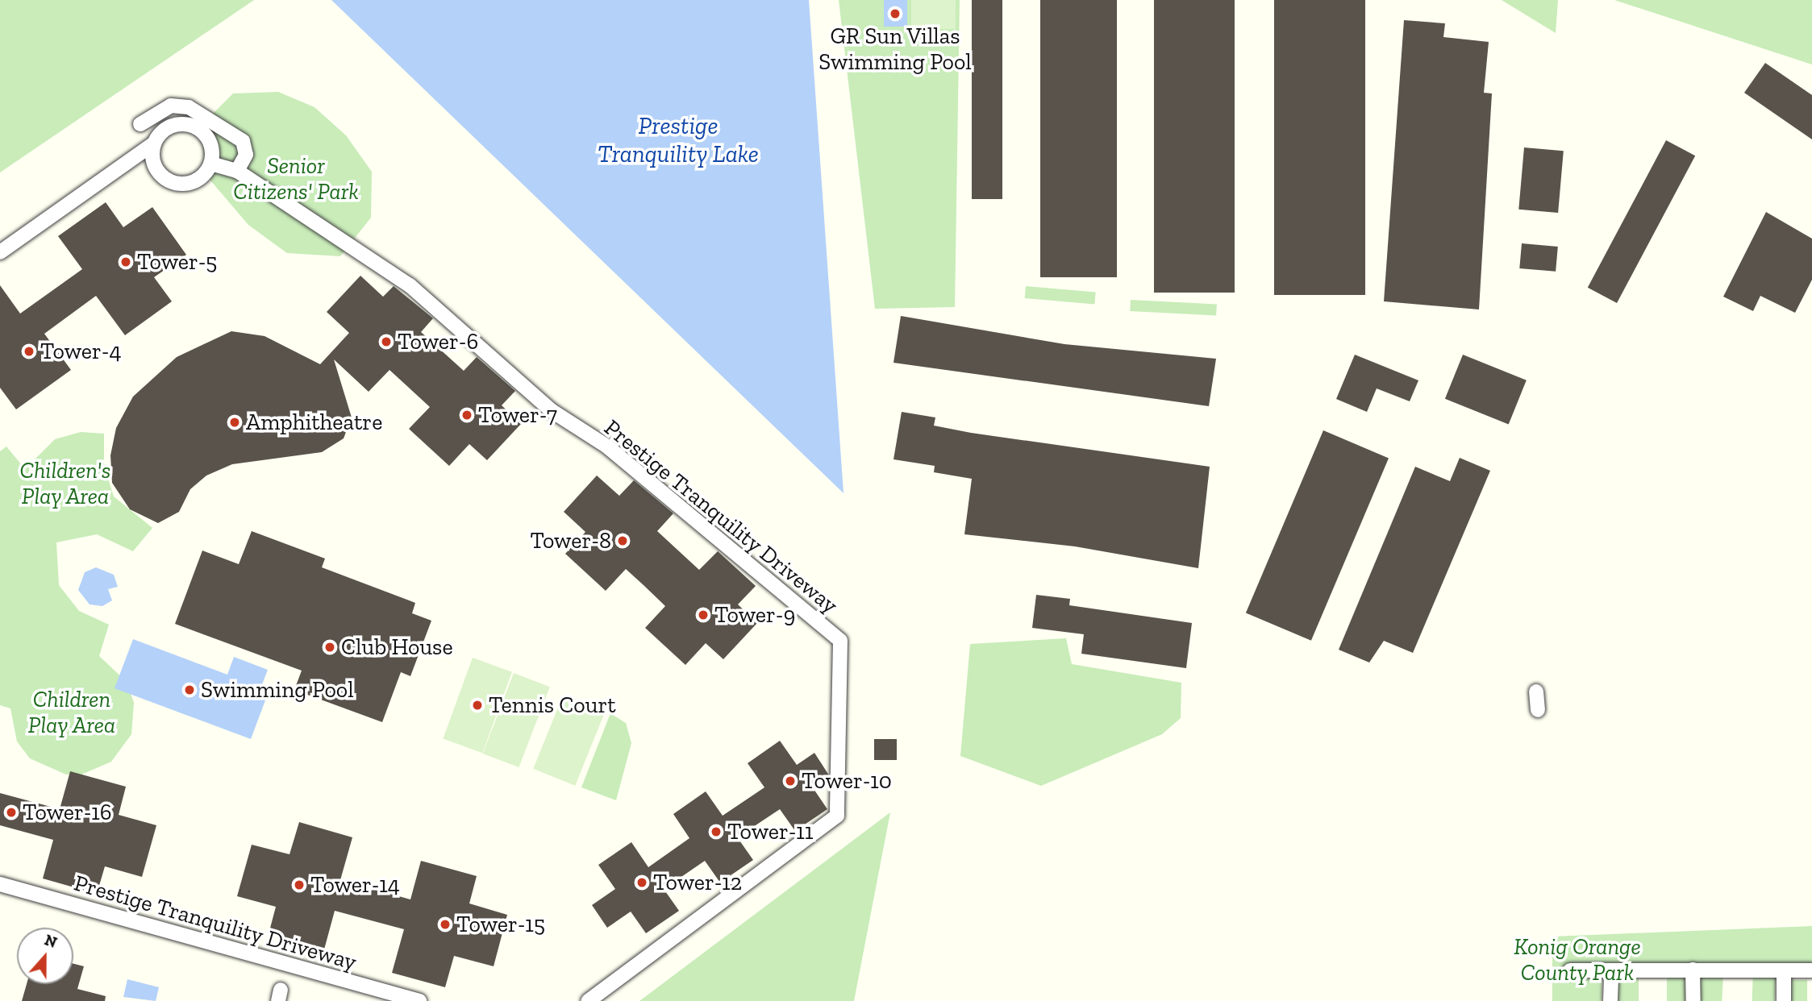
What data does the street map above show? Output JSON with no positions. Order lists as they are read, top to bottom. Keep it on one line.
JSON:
{"streets":{"street":["Prestige Tranquility Driveway"]},"water":["Prestige Tranquility Lake"],"parks":["Senior Citizens' Park","Children's Play Area","Children Play Area","Konig Orange County Park"],"places":["GR Sun Villas Swimming Pool","Tower-5","Tower-6","Tower-4","Tower-7","Amphitheatre","Tower-8","Tower-9","Club House","Swimming Pool","Tennis Court","Tower-10","Tower-16","Tower-11","Tower-12","Tower-14","Tower-15"],"north":"top"}
